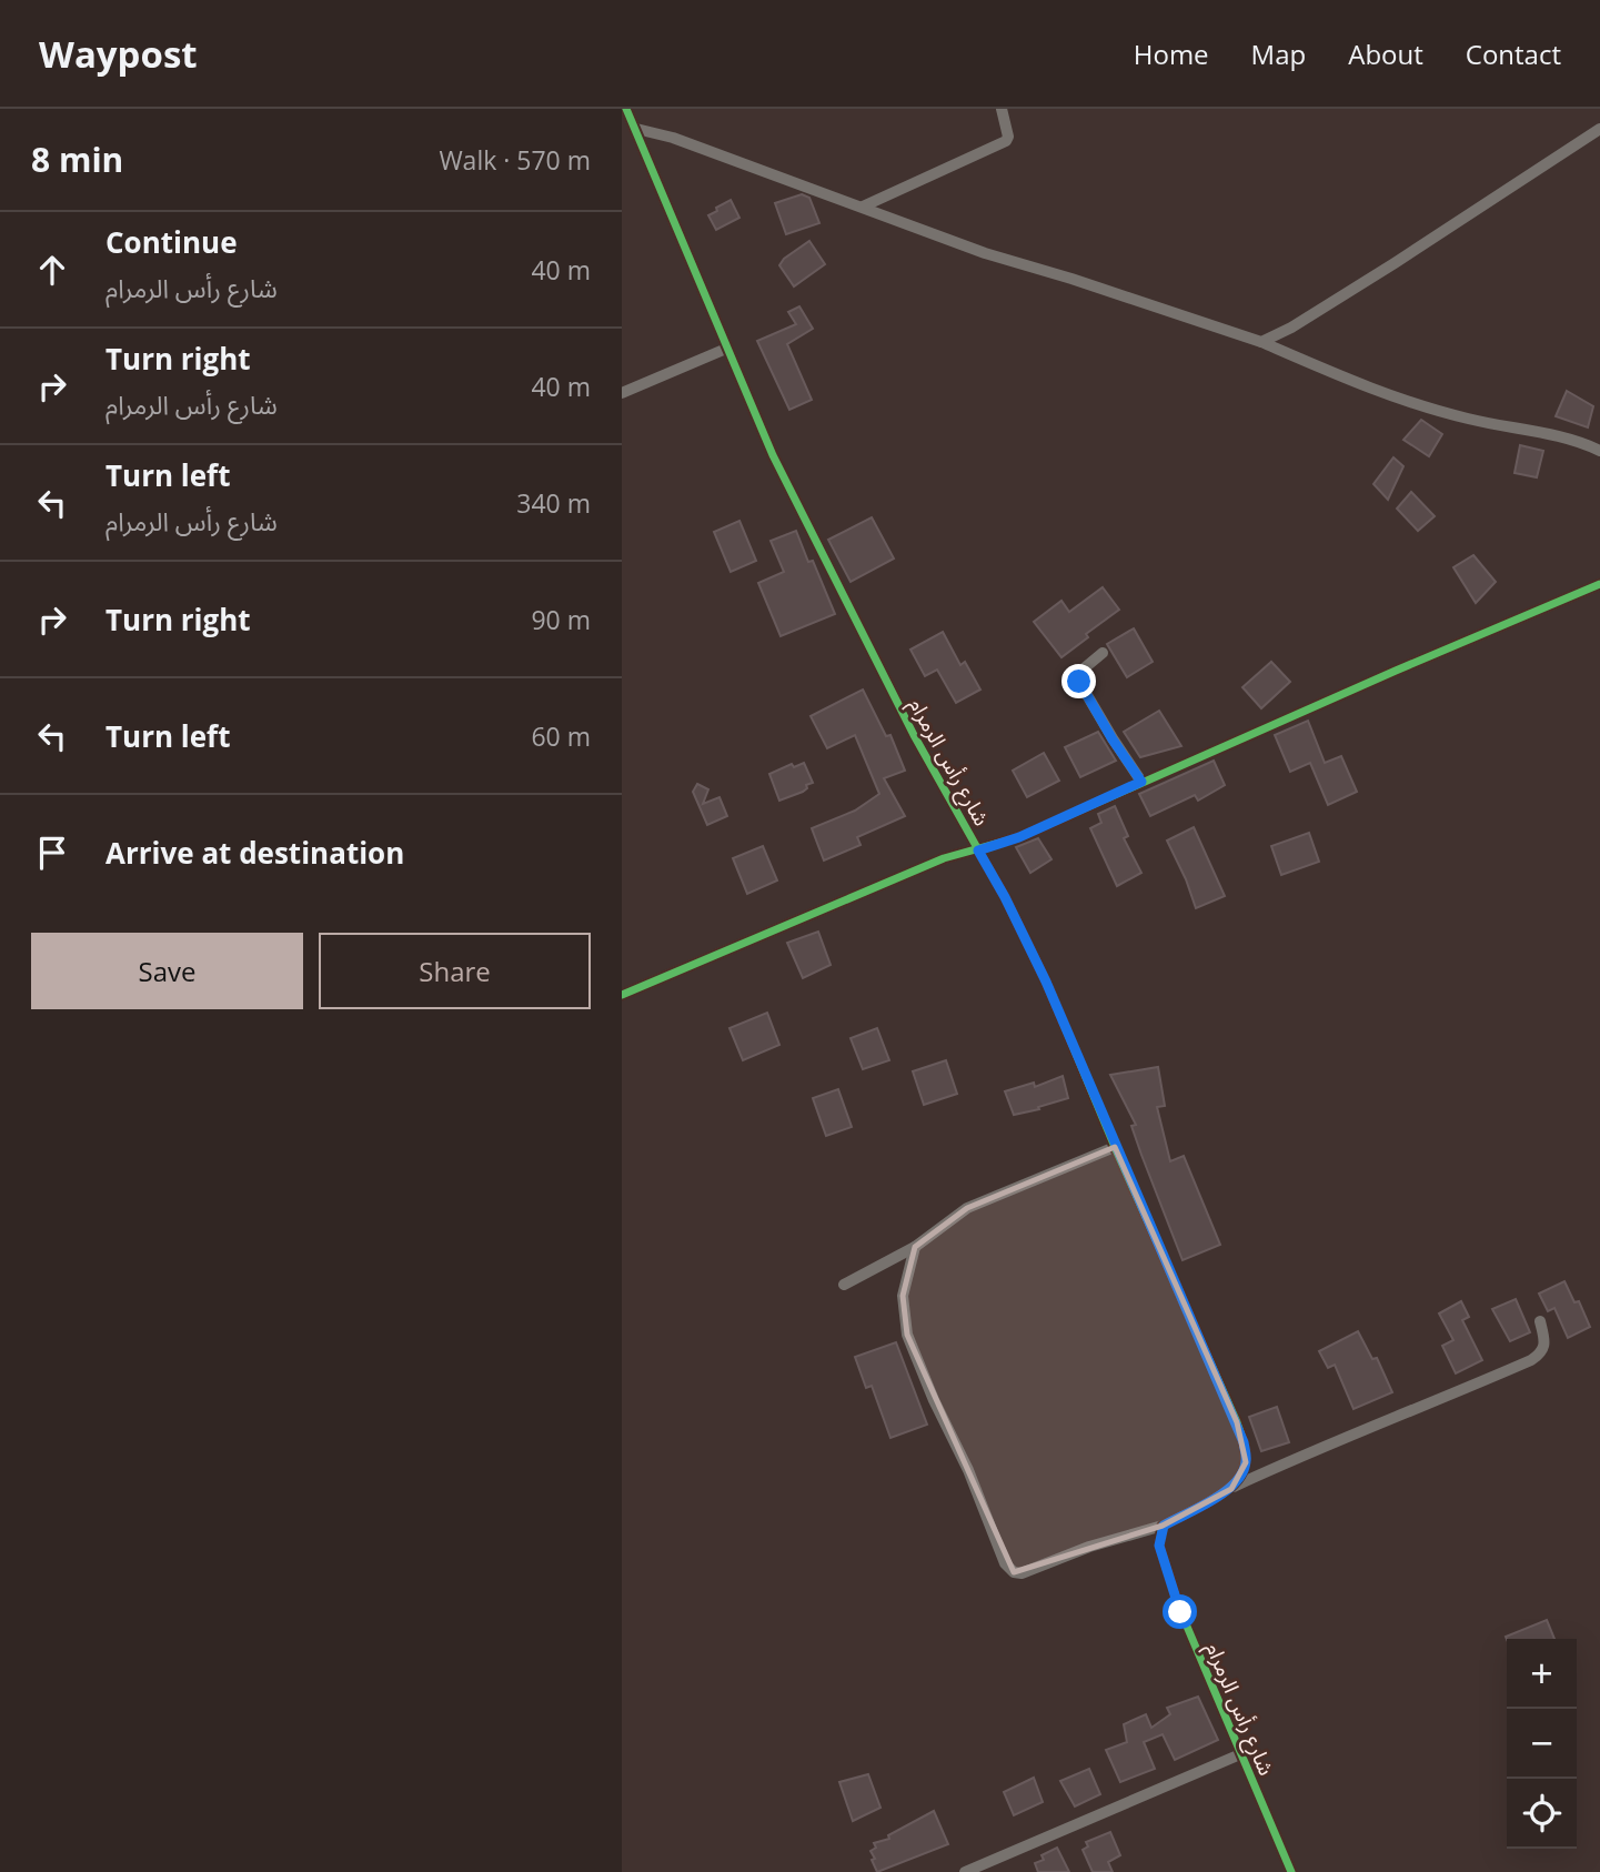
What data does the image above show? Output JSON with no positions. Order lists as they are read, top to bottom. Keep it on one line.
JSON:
{"streets":{"street":["شارع رأس الرمرام"]},"page":{"header":"Waypost","nav":["Home","Map","About","Contact"],"heading":["8 min","Walk · 570 m"],"list":[["Continue","شارع رأس الرمرام","40 m"],["Turn right","شارع رأس الرمرام","40 m"],["Turn left","شارع رأس الرمرام","340 m"],["Turn right","90 m"],["Turn left","60 m"],"Arrive at destination"],"buttons":["Save","Share"],"map_buttons":["+","−"]}}
